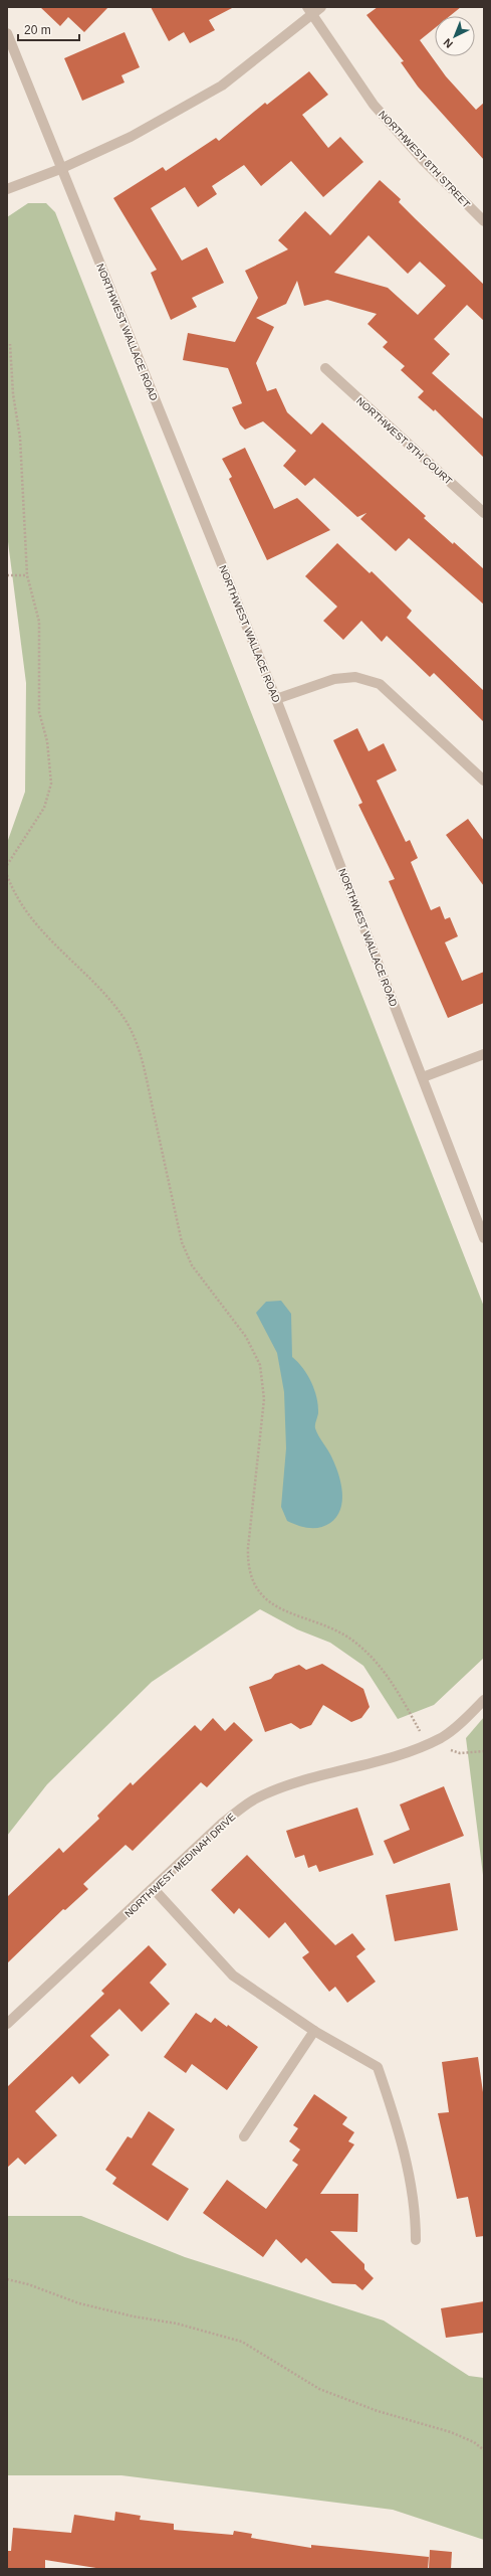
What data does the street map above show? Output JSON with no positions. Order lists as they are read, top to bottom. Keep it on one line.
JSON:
{"streets":{"street":["NORTHWEST 8TH STREET","NORTHWEST WALLACE ROAD","NORTHWEST 9TH COURT","NORTHWEST MEDINAH DRIVE"]},"scale_bar":"20 m","north":"bottom left"}
